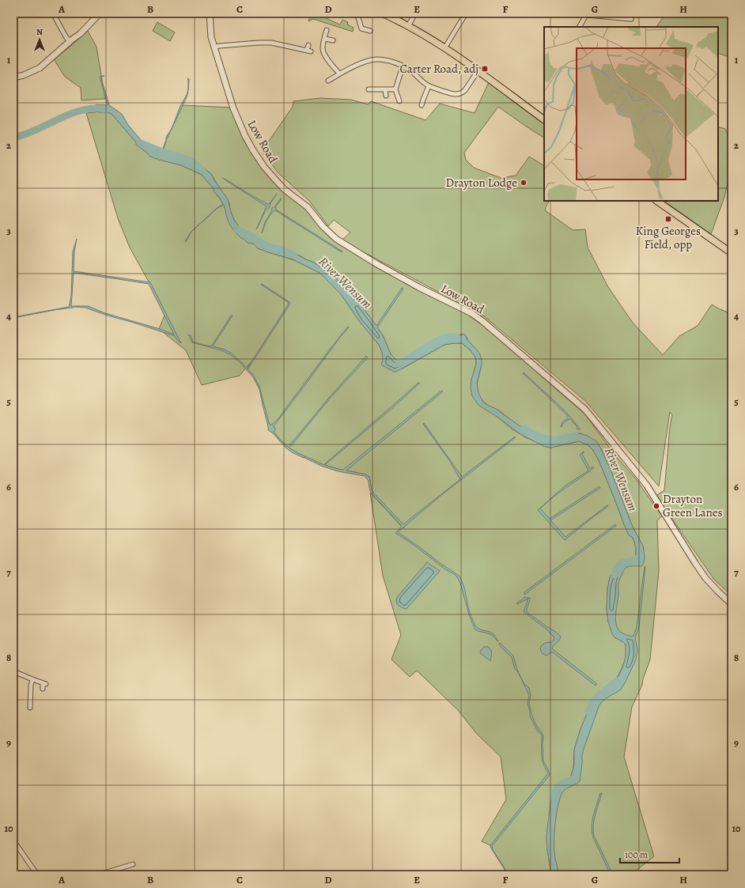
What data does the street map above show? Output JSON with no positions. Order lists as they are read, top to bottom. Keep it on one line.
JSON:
{"streets":{"street":["Low Road"]},"water":["River Wensum"],"places":{"transit":["Carter Road, adj","King Georges Field, opp"],"other":["Drayton Lodge","Drayton Green Lanes"]},"scale_bar":"100 m","north":"top","grid":{"columns":["A","B","C","D","E","F","G","H"],"rows":["1","2","3","4","5","6","7","8","9","10"]}}
